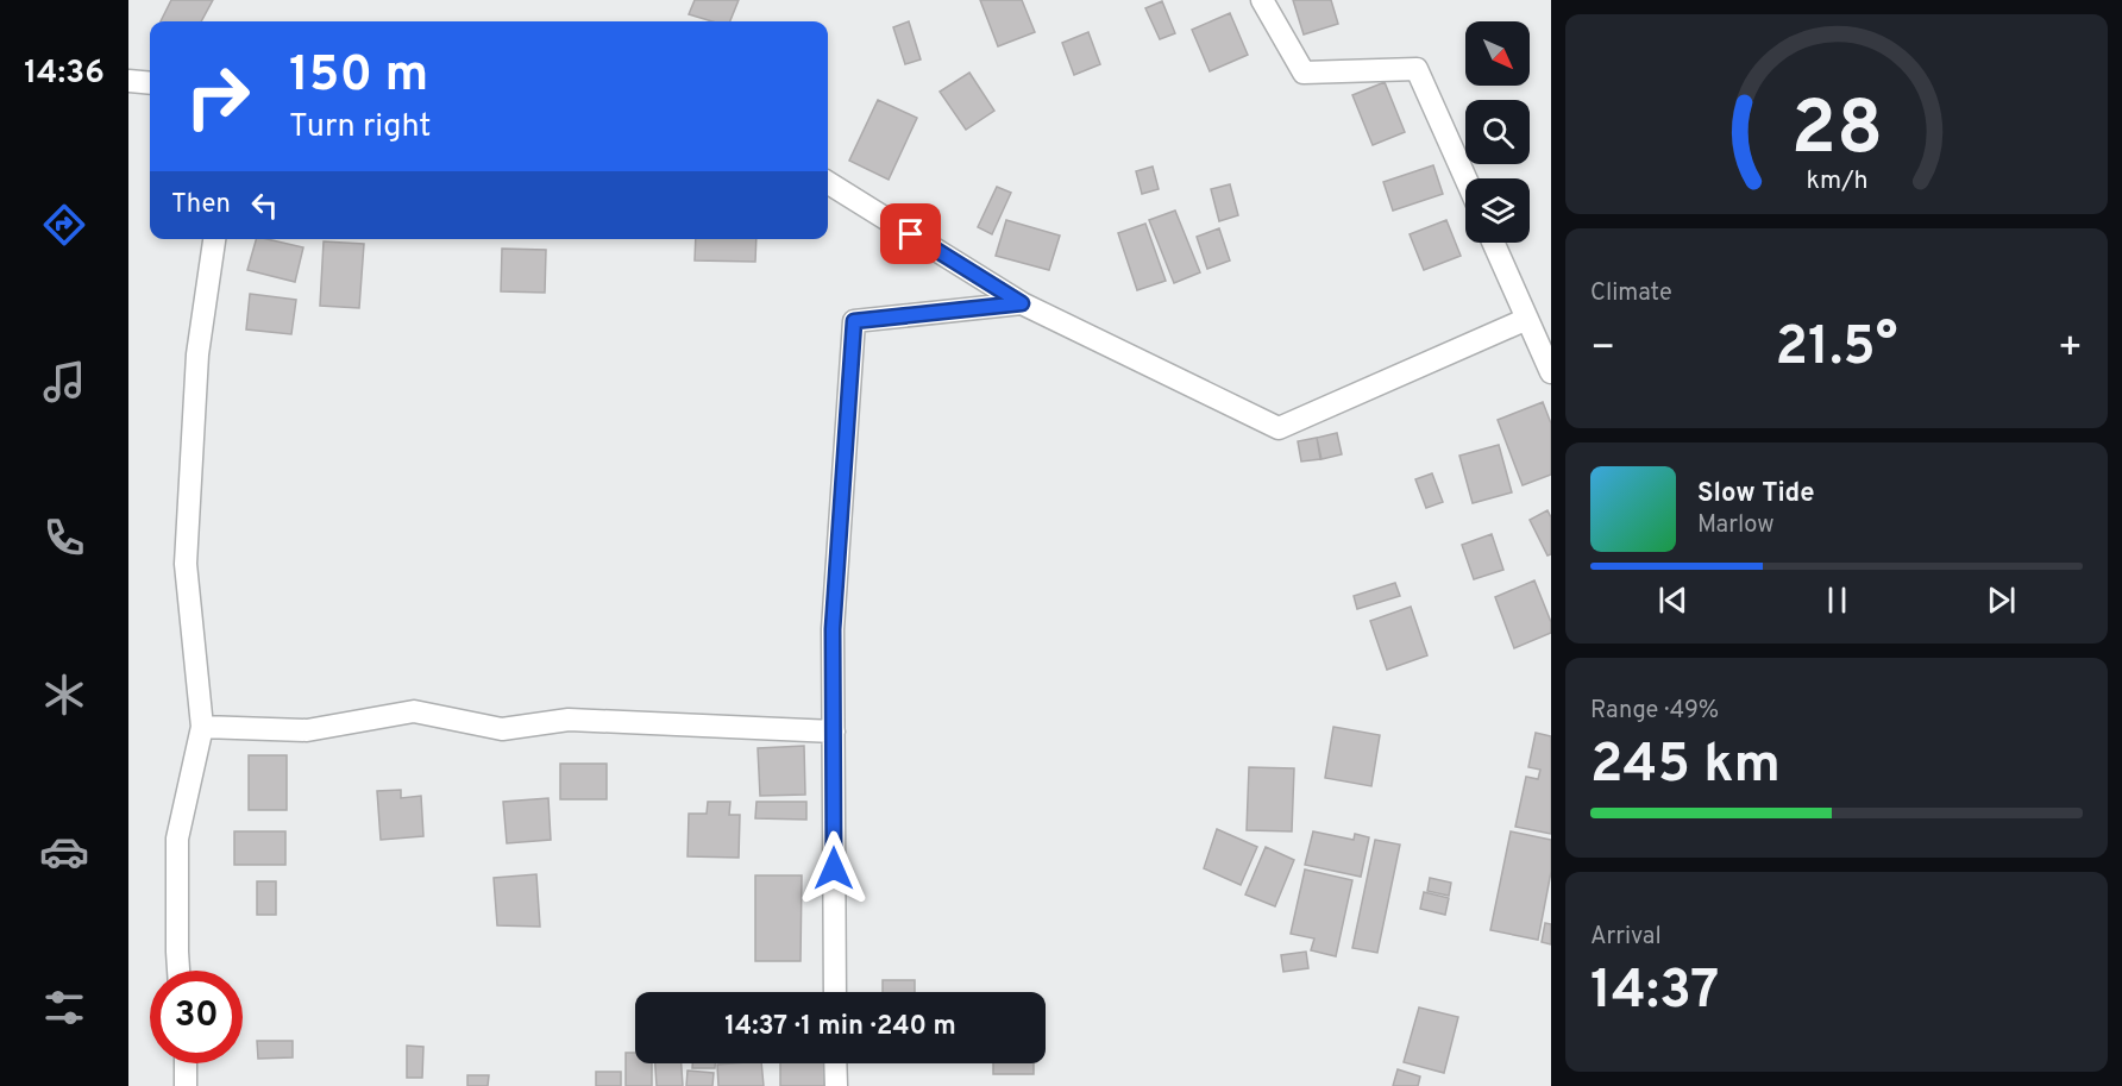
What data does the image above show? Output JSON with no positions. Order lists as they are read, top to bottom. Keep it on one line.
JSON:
{"north":"bottom right","page":{"tabs":"14:36","turn":["150 m","Turn right"],"then":"Then","tile":["Climate",["Range · 49%","245 km"],["Arrival","14:37"]],"heat":["−","21.5°","+"],"song":["Slow Tide","Marlow"],"limit":"30","trip":"14:37 · 1 min · 240 m","gauge":["28","km/h"]}}
